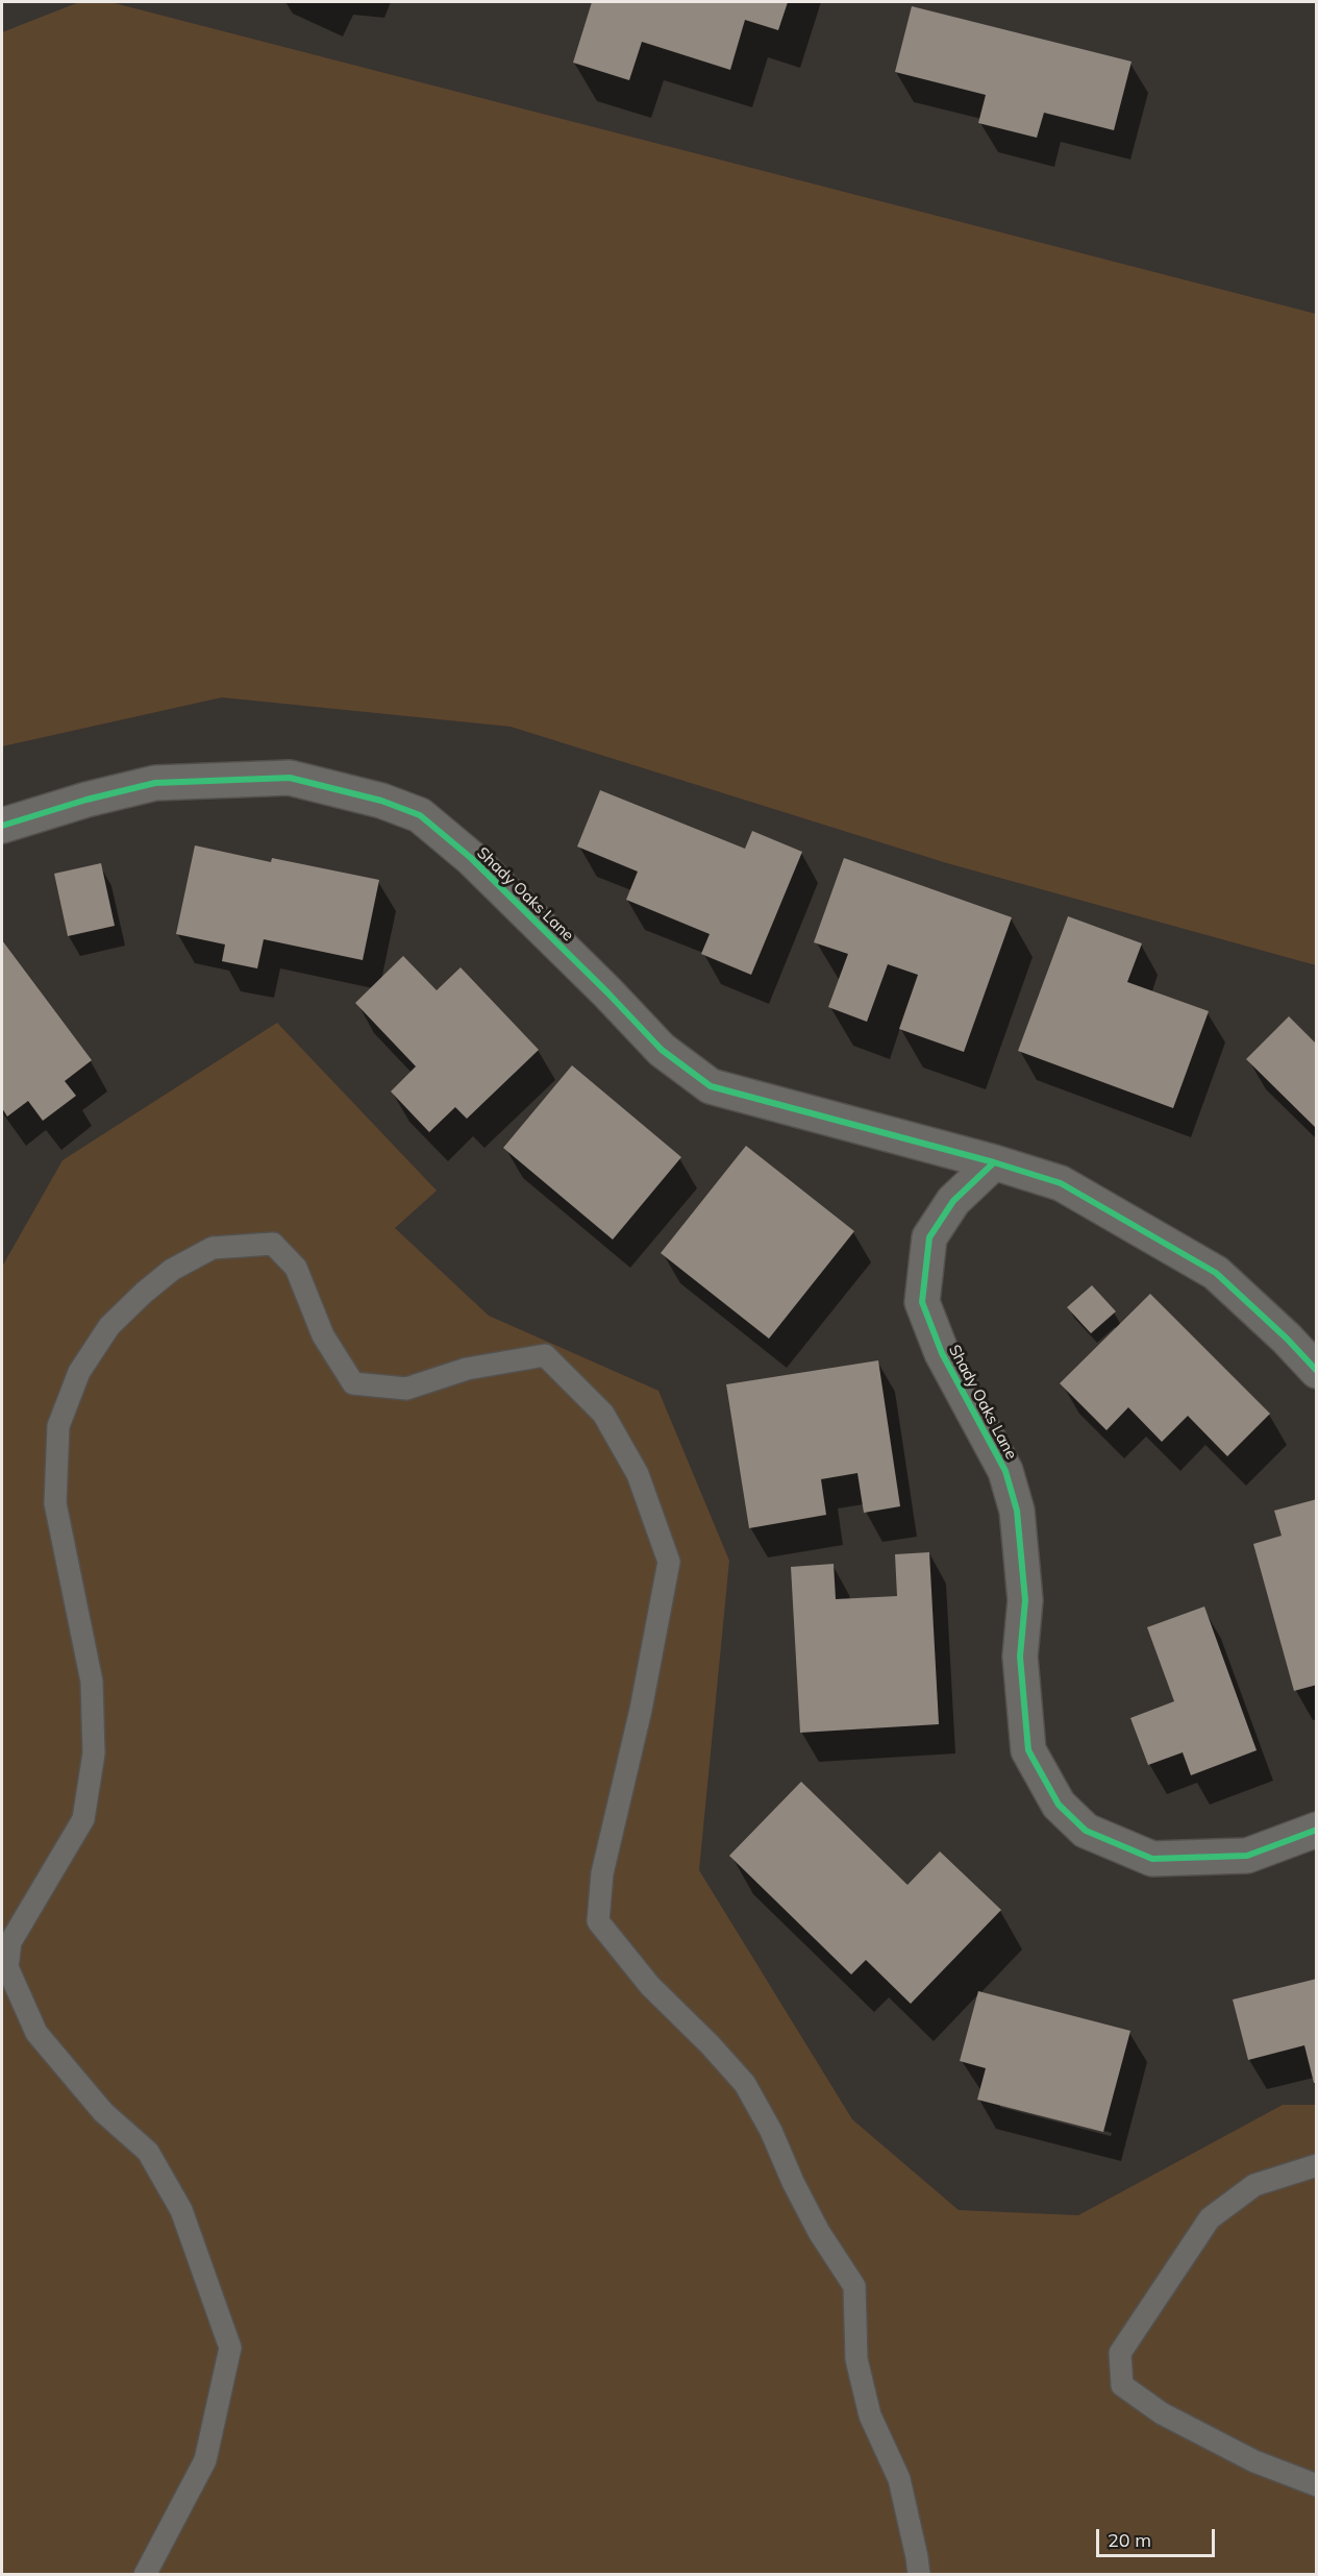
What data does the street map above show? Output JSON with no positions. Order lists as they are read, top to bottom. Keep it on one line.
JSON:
{"streets":{"street":["Shady Oaks Lane"]},"scale_bar":"20 m"}
